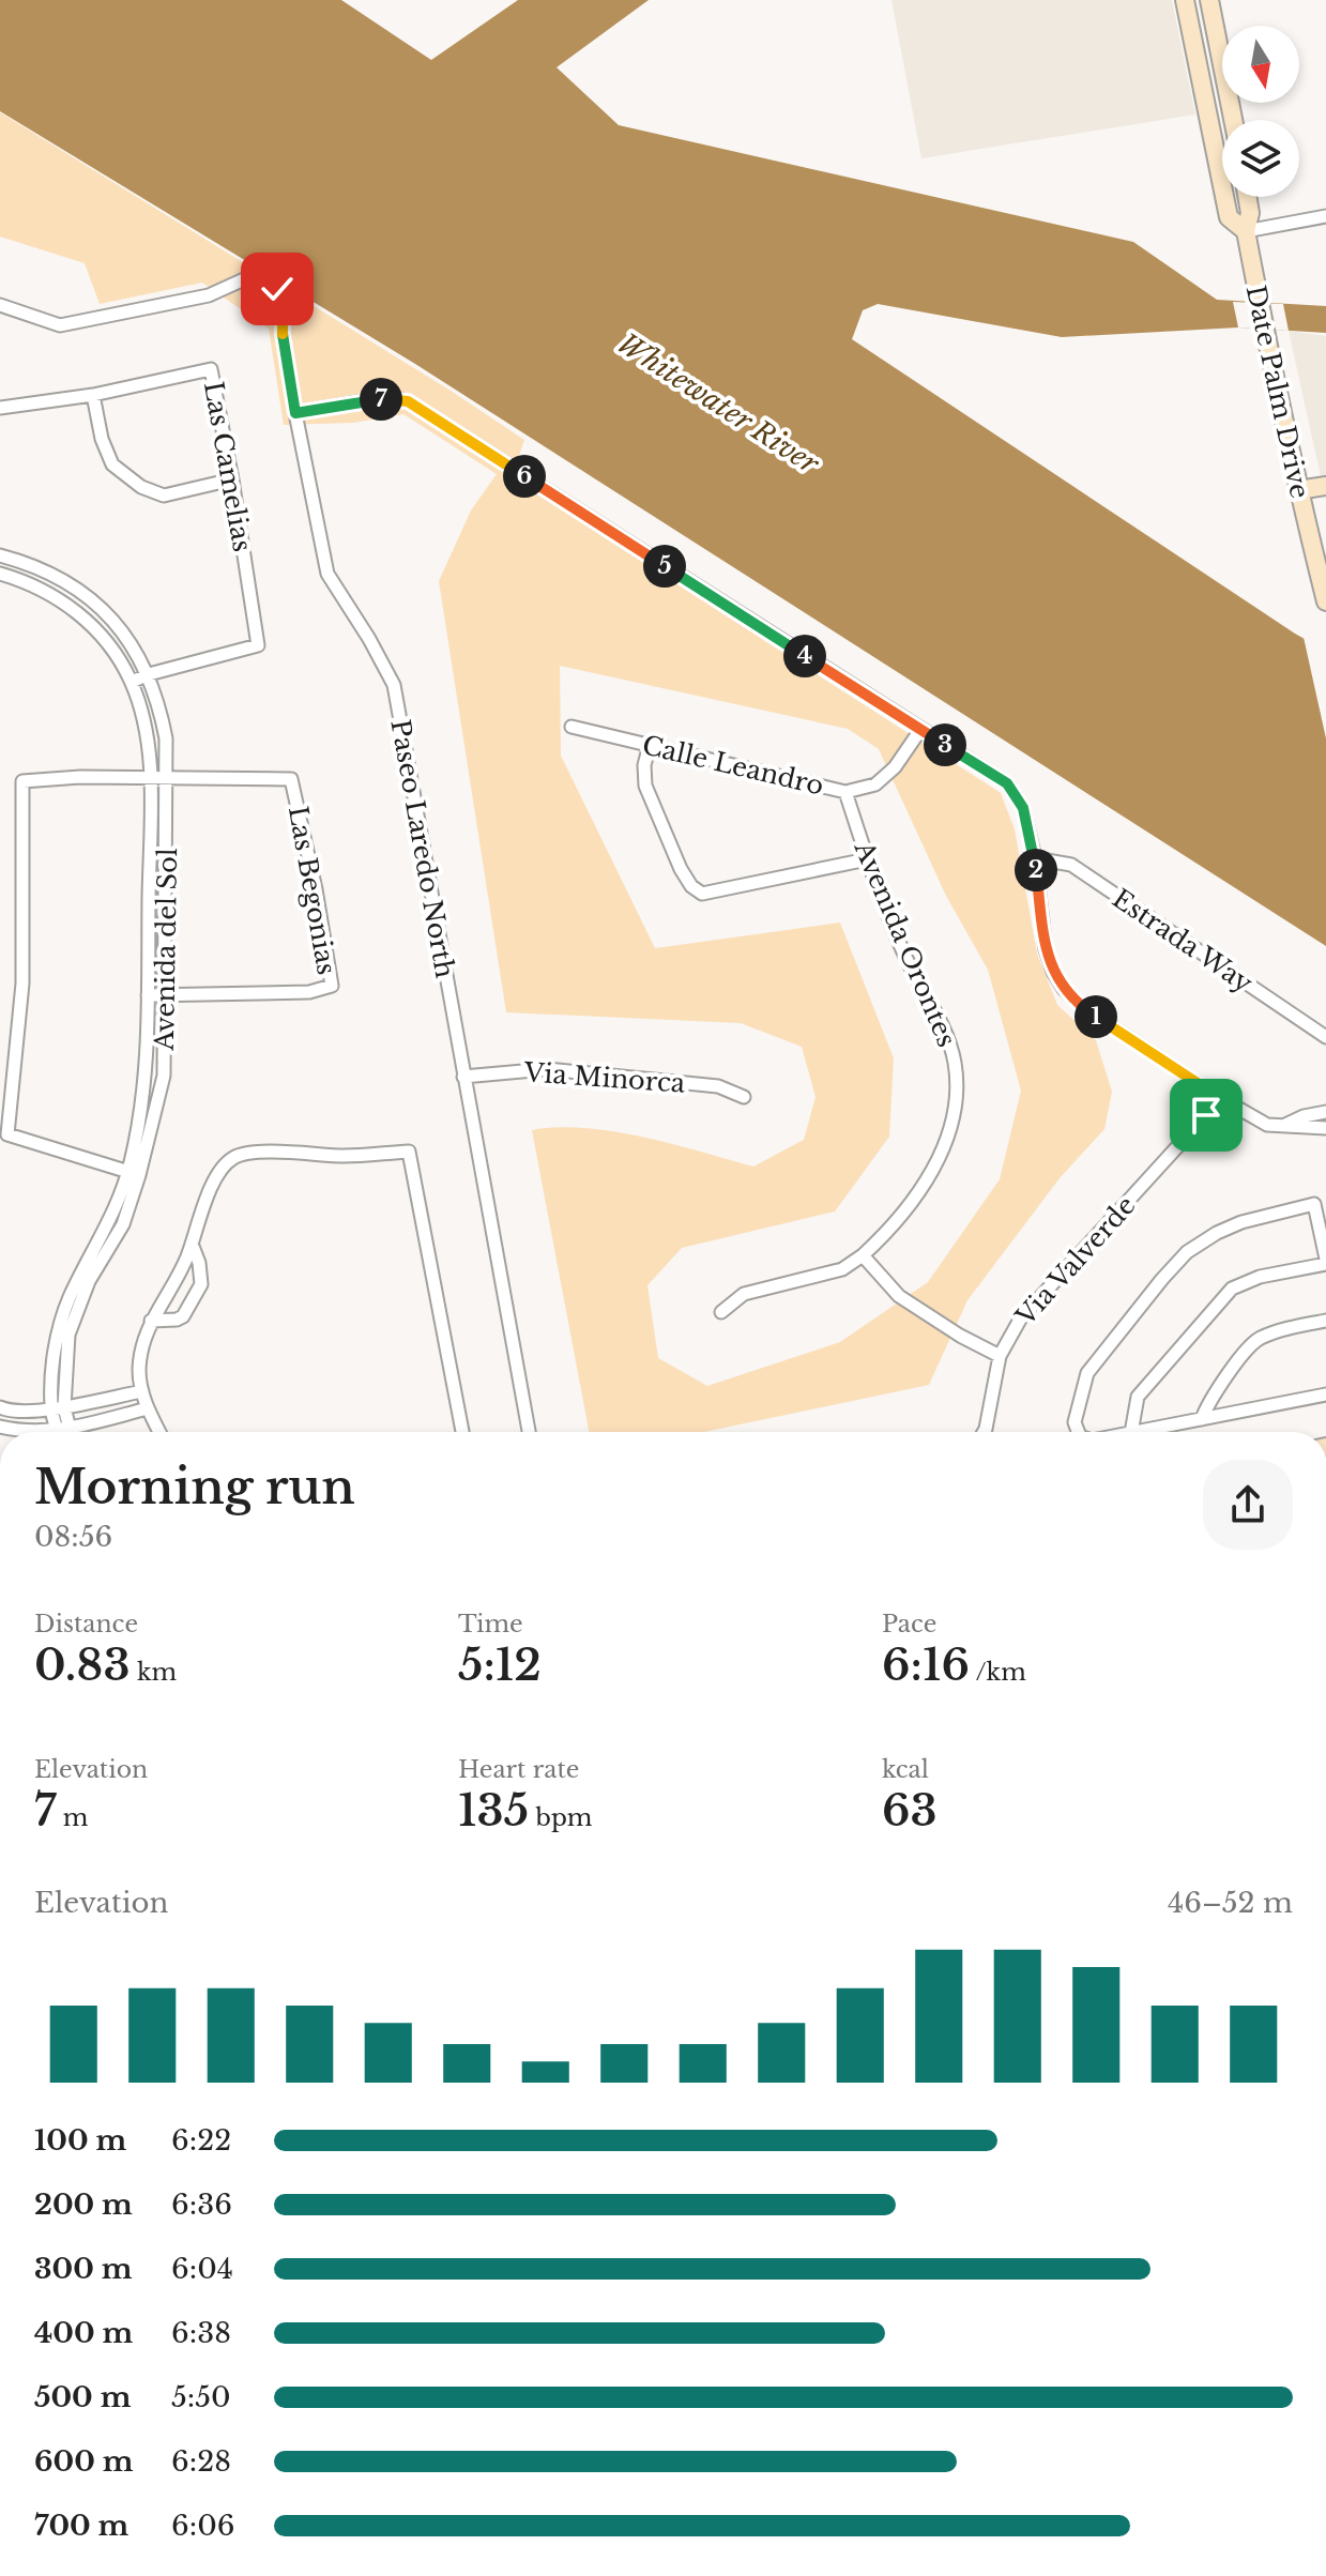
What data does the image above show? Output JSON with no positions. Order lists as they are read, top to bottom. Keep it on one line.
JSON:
{"streets":{"main road":["Date Palm Drive"],"street":["Las Camelias","Calle Leandro","Paseo Laredo North","Las Begonias","Estrada Way","Avenida Orontes","Avenida del Sol","Via Minorca","Via Valverde"]},"crossings":[["Las Camelias","Avenida del Sol"],["Calle Leandro","Avenida Orontes"],["Paseo Laredo North","Via Minorca"],["Las Begonias","Avenida del Sol"]],"water":["Whitewater River"],"north":"bottom","page":{"pins":["7","6","5","4","3","2","1"],"heading":["Morning run","08:56"],"stats":[["Distance","0.83 km"],["Time","5:12"],["Pace","6:16 /km"],["Elevation","7 m"],["Heart rate","135 bpm"],["kcal","63"]],"chart":["Elevation","46–52 m"],"list":[{"name":"100 m","note":"6:22"},{"name":"200 m","note":"6:36"},{"name":"300 m","note":"6:04"},{"name":"400 m","note":"6:38"},{"name":"500 m","note":"5:50"},{"name":"600 m","note":"6:28"},{"name":"700 m","note":"6:06"}]}}
